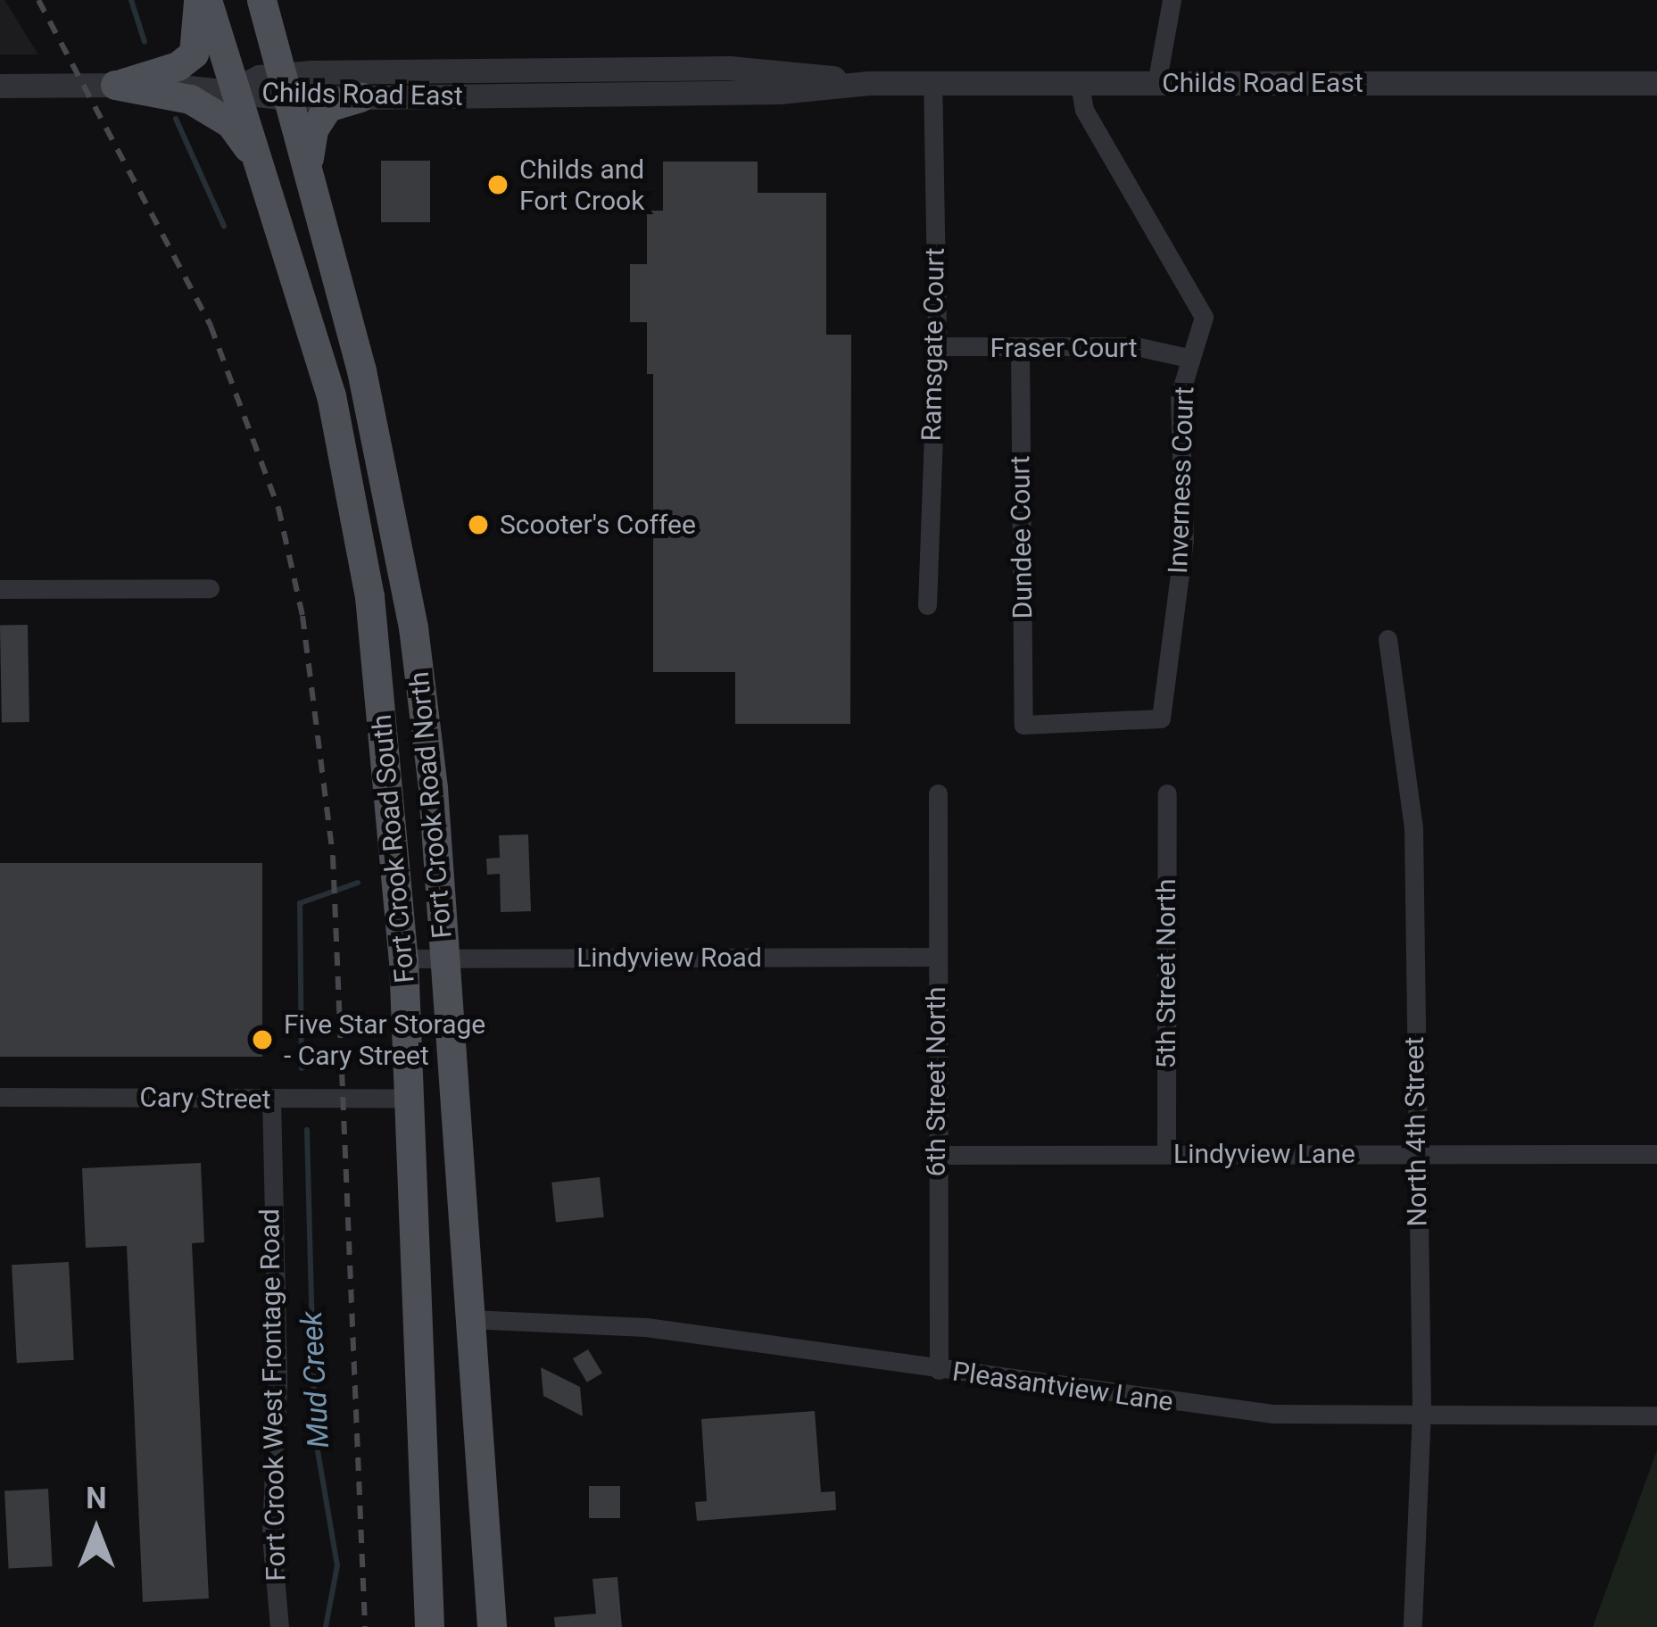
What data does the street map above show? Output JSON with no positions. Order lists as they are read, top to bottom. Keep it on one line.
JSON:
{"streets":{"main road":["Fort Crook Road North","Fort Crook Road South"],"street":["Childs Road East","Ramsgate Court","Fraser Court","Inverness Court","Dundee Court","Lindyview Road","5th Street North","6th Street North","Cary Street","North 4th Street","Lindyview Lane","Pleasantview Lane","Fort Crook West Frontage Road"]},"crossings":[["Childs Road East","Ramsgate Court"],["Childs Road East","Inverness Court"],["Childs Road East","Fort Crook Road North"],["Childs Road East","Fort Crook Road South"],["Ramsgate Court","Fraser Court"],["Fraser Court","Inverness Court"],["Fraser Court","Dundee Court"],["Inverness Court","Dundee Court"],["Fort Crook Road North","Lindyview Road"],["Fort Crook Road North","Pleasantview Lane"],["Fort Crook Road South","Lindyview Road"],["Fort Crook Road South","Cary Street"],["Lindyview Road","6th Street North"],["5th Street North","Lindyview Lane"],["6th Street North","Lindyview Lane"],["6th Street North","Pleasantview Lane"],["Cary Street","Fort Crook West Frontage Road"],["North 4th Street","Lindyview Lane"],["North 4th Street","Pleasantview Lane"]],"water":["Mud Creek"],"places":["Childs and Fort Crook","Scooter's Coffee","Five Star Storage - Cary Street"],"north":"top"}
